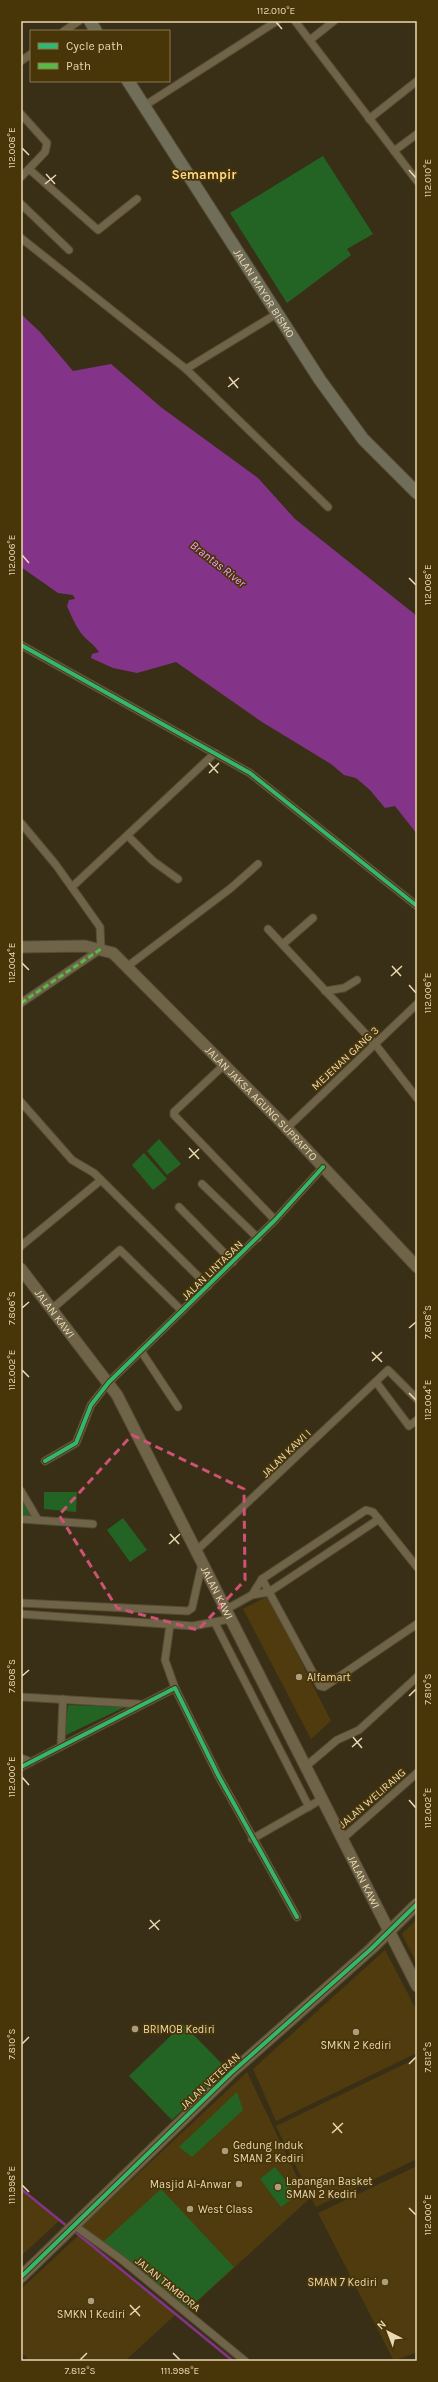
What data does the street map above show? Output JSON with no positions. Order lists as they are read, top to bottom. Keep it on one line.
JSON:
{"streets":{"main road":["JALAN MAYOR BISMO","JALAN JAKSA AGUNG SUPRAPTO","JALAN KAWI","JALAN VETERAN"],"street":["MEJENAN GANG 3","JALAN LINTASAN","JALAN KAWI I","JALAN WELIRANG","JALAN TAMBORA"]},"crossings":[["MEJENAN GANG 3","JALAN JAKSA AGUNG SUPRAPTO"],["JALAN JAKSA AGUNG SUPRAPTO","JALAN LINTASAN"],["JALAN LINTASAN","JALAN KAWI"],["JALAN KAWI","JALAN KAWI I"],["JALAN KAWI","JALAN WELIRANG"],["JALAN KAWI","JALAN VETERAN"],["JALAN VETERAN","JALAN TAMBORA"]],"districts":["Semampir"],"water":["Brantas River"],"places":["Alfamart","BRIMOB Kediri","SMKN 2 Kediri","Gedung Induk SMAN 2 Kediri","Masjid Al-Anwar","Lapangan Basket SMAN 2 Kediri","West Class","SMAN 7 Kediri","SMKN 1 Kediri"],"legend":["Cycle path","Path"],"north":"top left","coordinates":["112.010°E","112.008°E","112.006°E","112.004°E","7.806°S","7.808°S","112.002°E","7.810°S","112.000°E","7.812°S","111.998°E"]}
